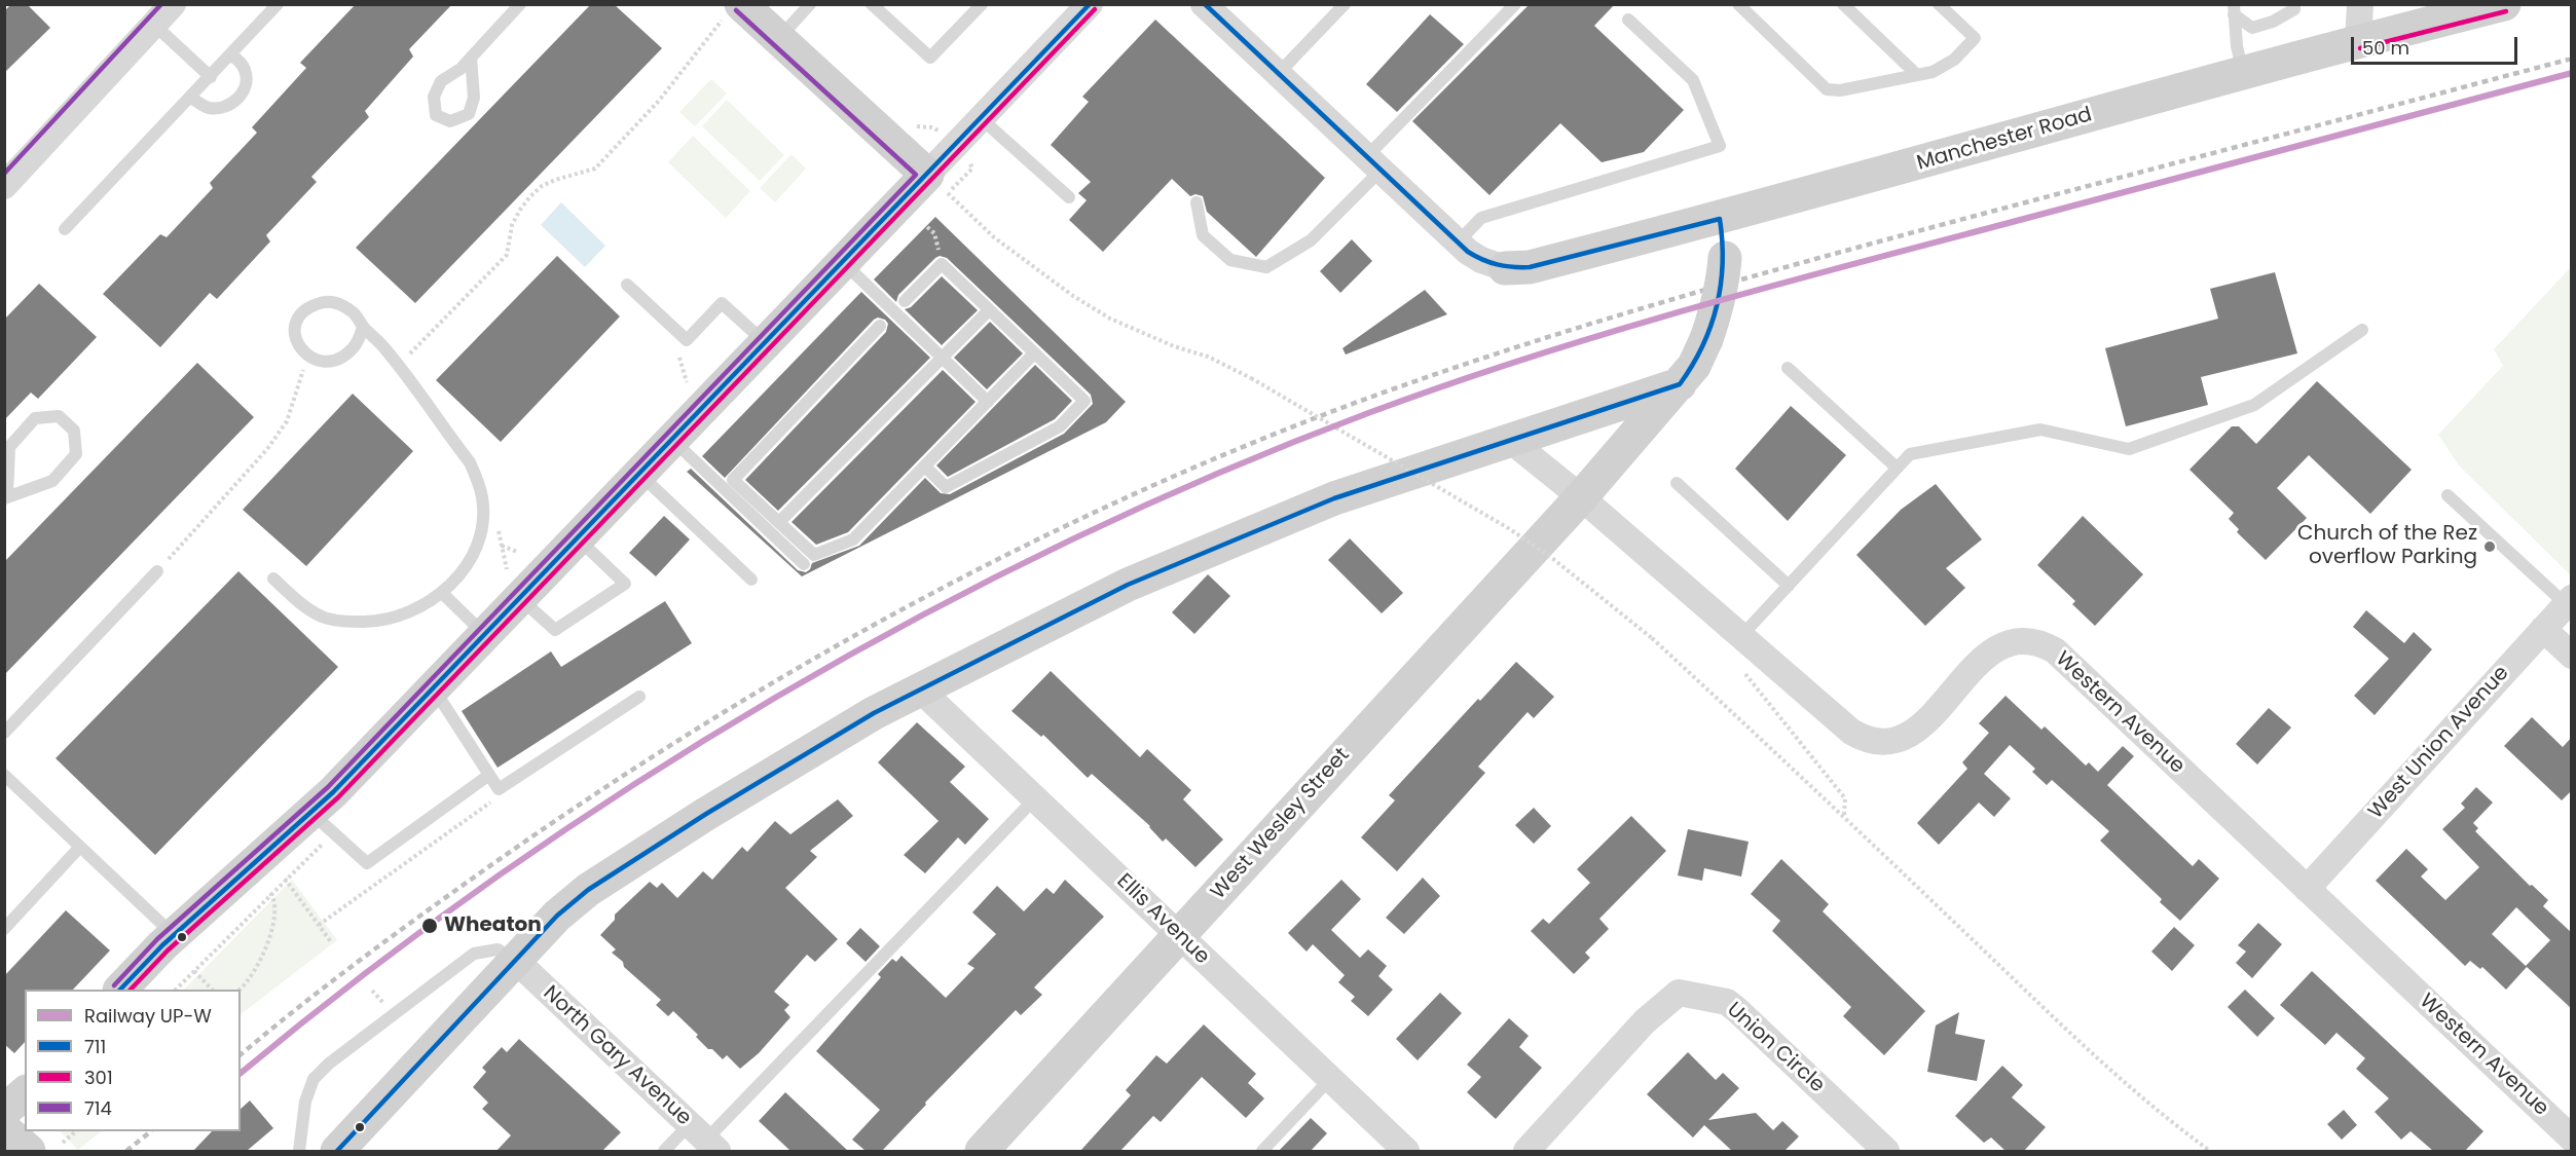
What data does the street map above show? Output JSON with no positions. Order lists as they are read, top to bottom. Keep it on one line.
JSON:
{"streets":{"street":["Manchester Road","Western Avenue","West Union Avenue","West Wesley Street","Ellis Avenue","Union Circle","North Gary Avenue"]},"crossings":[["Manchester Road","West Wesley Street"],["Western Avenue","West Union Avenue"],["Western Avenue","West Wesley Street"],["West Wesley Street","Ellis Avenue"]],"places":["Church of the Rez overflow Parking","Wheaton"],"lines":["transit line 711","transit line 714","transit line 301","rail line UP-W"],"legend":["Railway UP-W","711","301","714"],"scale_bar":"50 m"}
